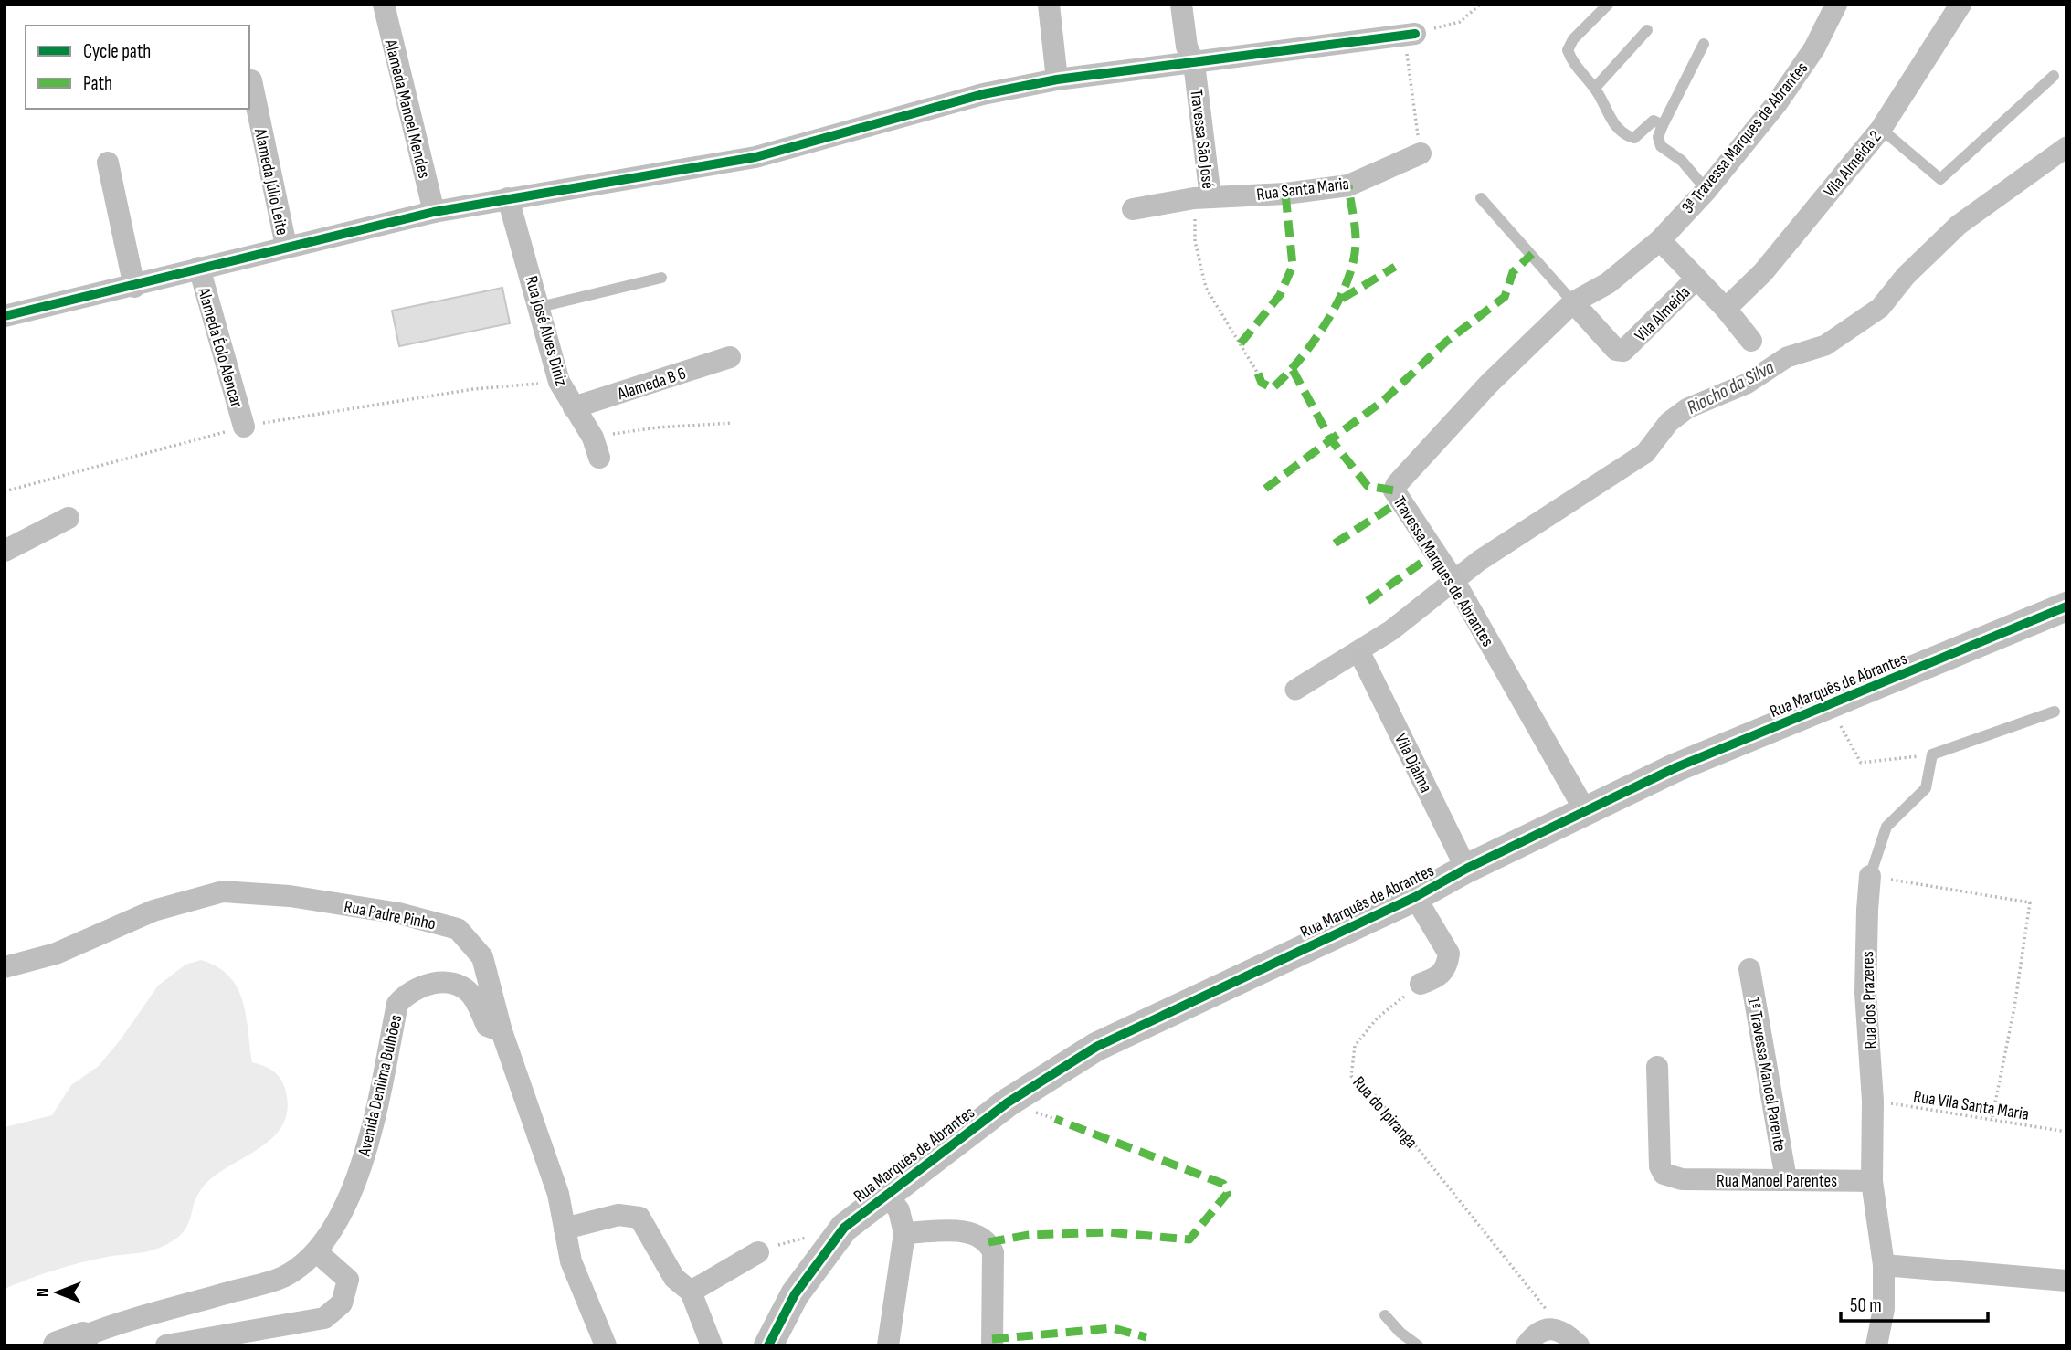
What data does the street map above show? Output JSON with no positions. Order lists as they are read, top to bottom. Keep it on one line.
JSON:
{"streets":{"street":["Alameda Manoel Mendes","3ª Travessa Marques de Abrantes","Travessa São José","Vila Almeida 2","Alameda Júlio Leite","Rua Santa Maria","Vila Almeida","Rua José Alves Diniz","Alameda Éolo Alencar","Alameda B 6","Travessa Marques de Abrantes","Rua Marquês de Abrantes","Vila Djalma","Rua Padre Pinho","Rua dos Prazeres","1ª Travessa Manoel Parente","Avenida Denilma Bulhões","Rua Manoel Parentes"],"path":["Rua Vila Santa Maria","Rua do Ipiranga"]},"crossings":[["3ª Travessa Marques de Abrantes","Travessa Marques de Abrantes"],["Travessa São José","Rua Santa Maria"],["Vila Almeida","Travessa Marques de Abrantes"],["Rua José Alves Diniz","Alameda B 6"],["Travessa Marques de Abrantes","Rua Marquês de Abrantes"],["Rua Marquês de Abrantes","Vila Djalma"],["Rua Padre Pinho","Avenida Denilma Bulhões"],["Rua dos Prazeres","Rua Vila Santa Maria"],["Rua dos Prazeres","Rua Manoel Parentes"],["1ª Travessa Manoel Parente","Rua Manoel Parentes"]],"water":["Riacho da Silva"],"legend":["Cycle path","Path"],"scale_bar":"50 m","north":"left"}
